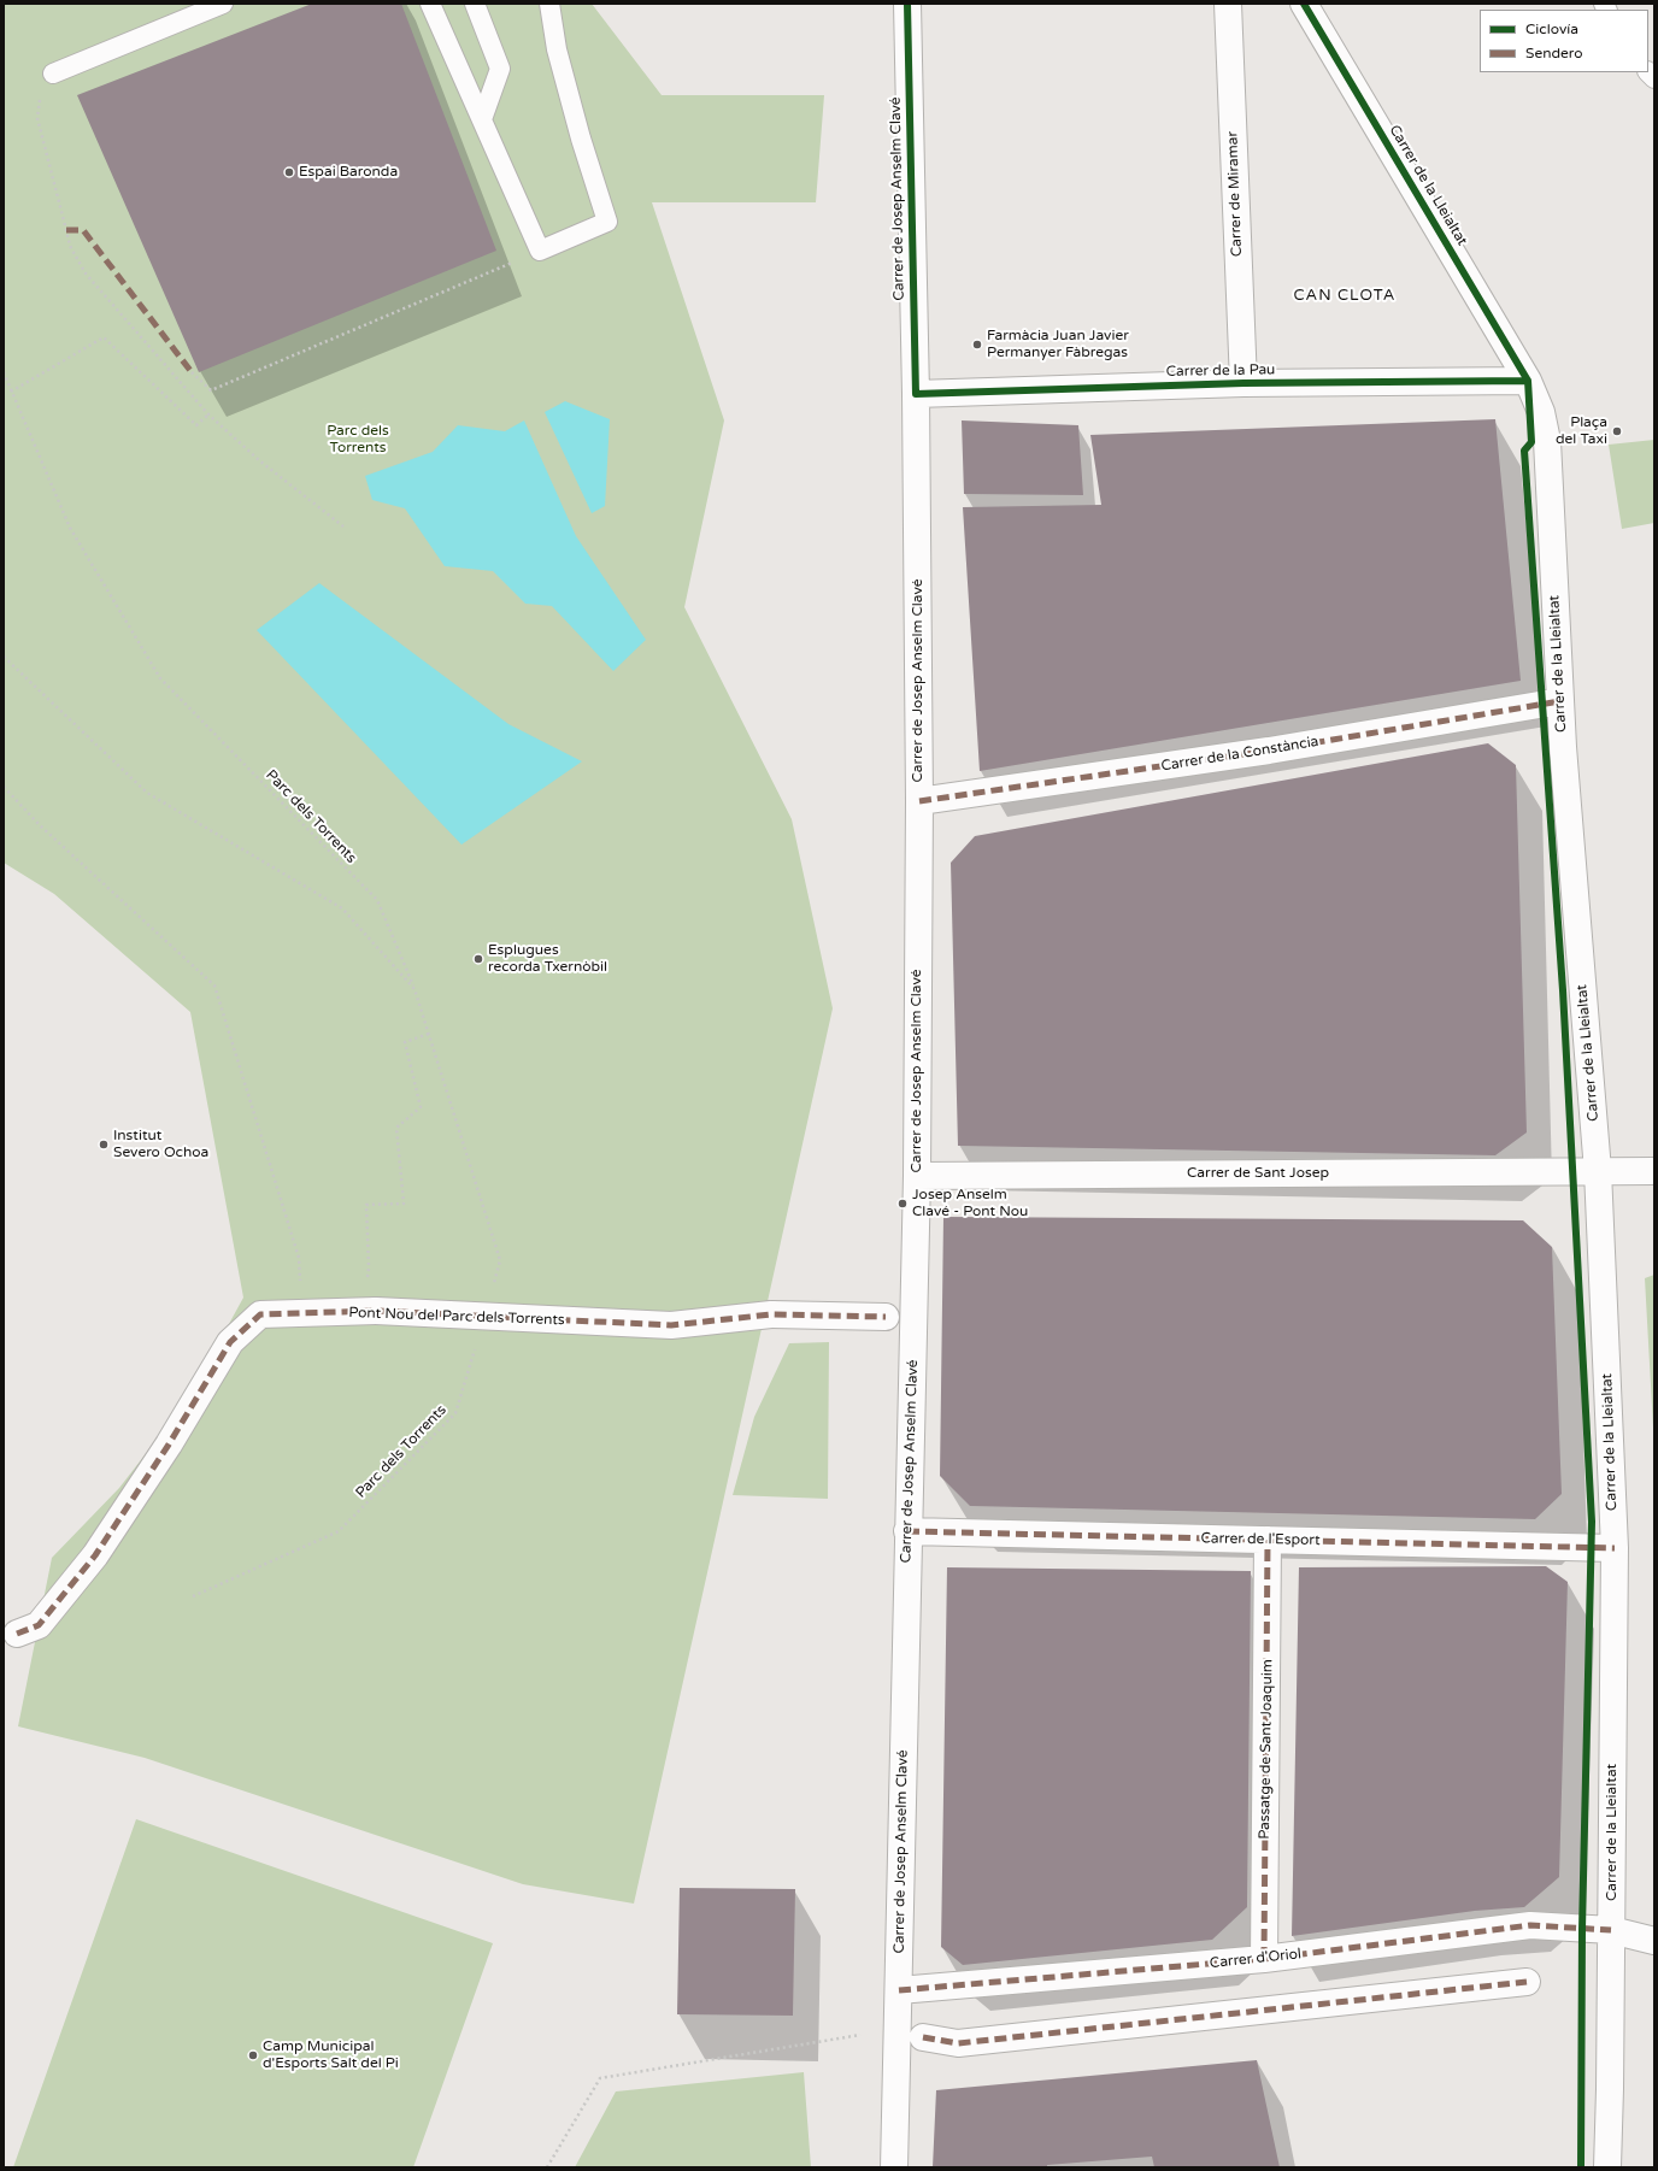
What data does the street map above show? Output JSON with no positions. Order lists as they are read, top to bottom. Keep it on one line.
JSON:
{"streets":{"street":["Carrer de la Lleialtat","Carrer de Miramar","Carrer de Josep Anselm Clavé","Carrer de la Pau","Carrer de la Constància","Carrer de Sant Josep","Pont Nou del Parc dels Torrents","Carrer de l'Esport","Passatge de Sant Joaquim","Carrer d'Oriol"],"path":["Parc dels Torrents"]},"crossings":[["Carrer de la Lleialtat","Carrer de la Pau"],["Carrer de la Lleialtat","Carrer de la Constància"],["Carrer de la Lleialtat","Carrer de Sant Josep"],["Carrer de la Lleialtat","Carrer de l'Esport"],["Carrer de la Lleialtat","Carrer d'Oriol"],["Carrer de Miramar","Carrer de la Pau"],["Carrer de Josep Anselm Clavé","Carrer de la Pau"],["Carrer de Josep Anselm Clavé","Carrer de la Constància"],["Carrer de Josep Anselm Clavé","Carrer de Sant Josep"],["Carrer de Josep Anselm Clavé","Carrer de l'Esport"],["Carrer de Josep Anselm Clavé","Carrer d'Oriol"],["Carrer de l'Esport","Passatge de Sant Joaquim"],["Passatge de Sant Joaquim","Carrer d'Oriol"]],"districts":["CAN CLOTA"],"parks":["Parc dels Torrents"],"places":["Espai Baronda","Farmàcia Juan Javier Permanyer Fàbregas","Plaça del Taxi","Esplugues recorda Txernòbil","Institut Severo Ochoa","Josep Anselm Clavé - Pont Nou","Camp Municipal d'Esports Salt del Pi"],"legend":["Ciclovía","Sendero"]}
